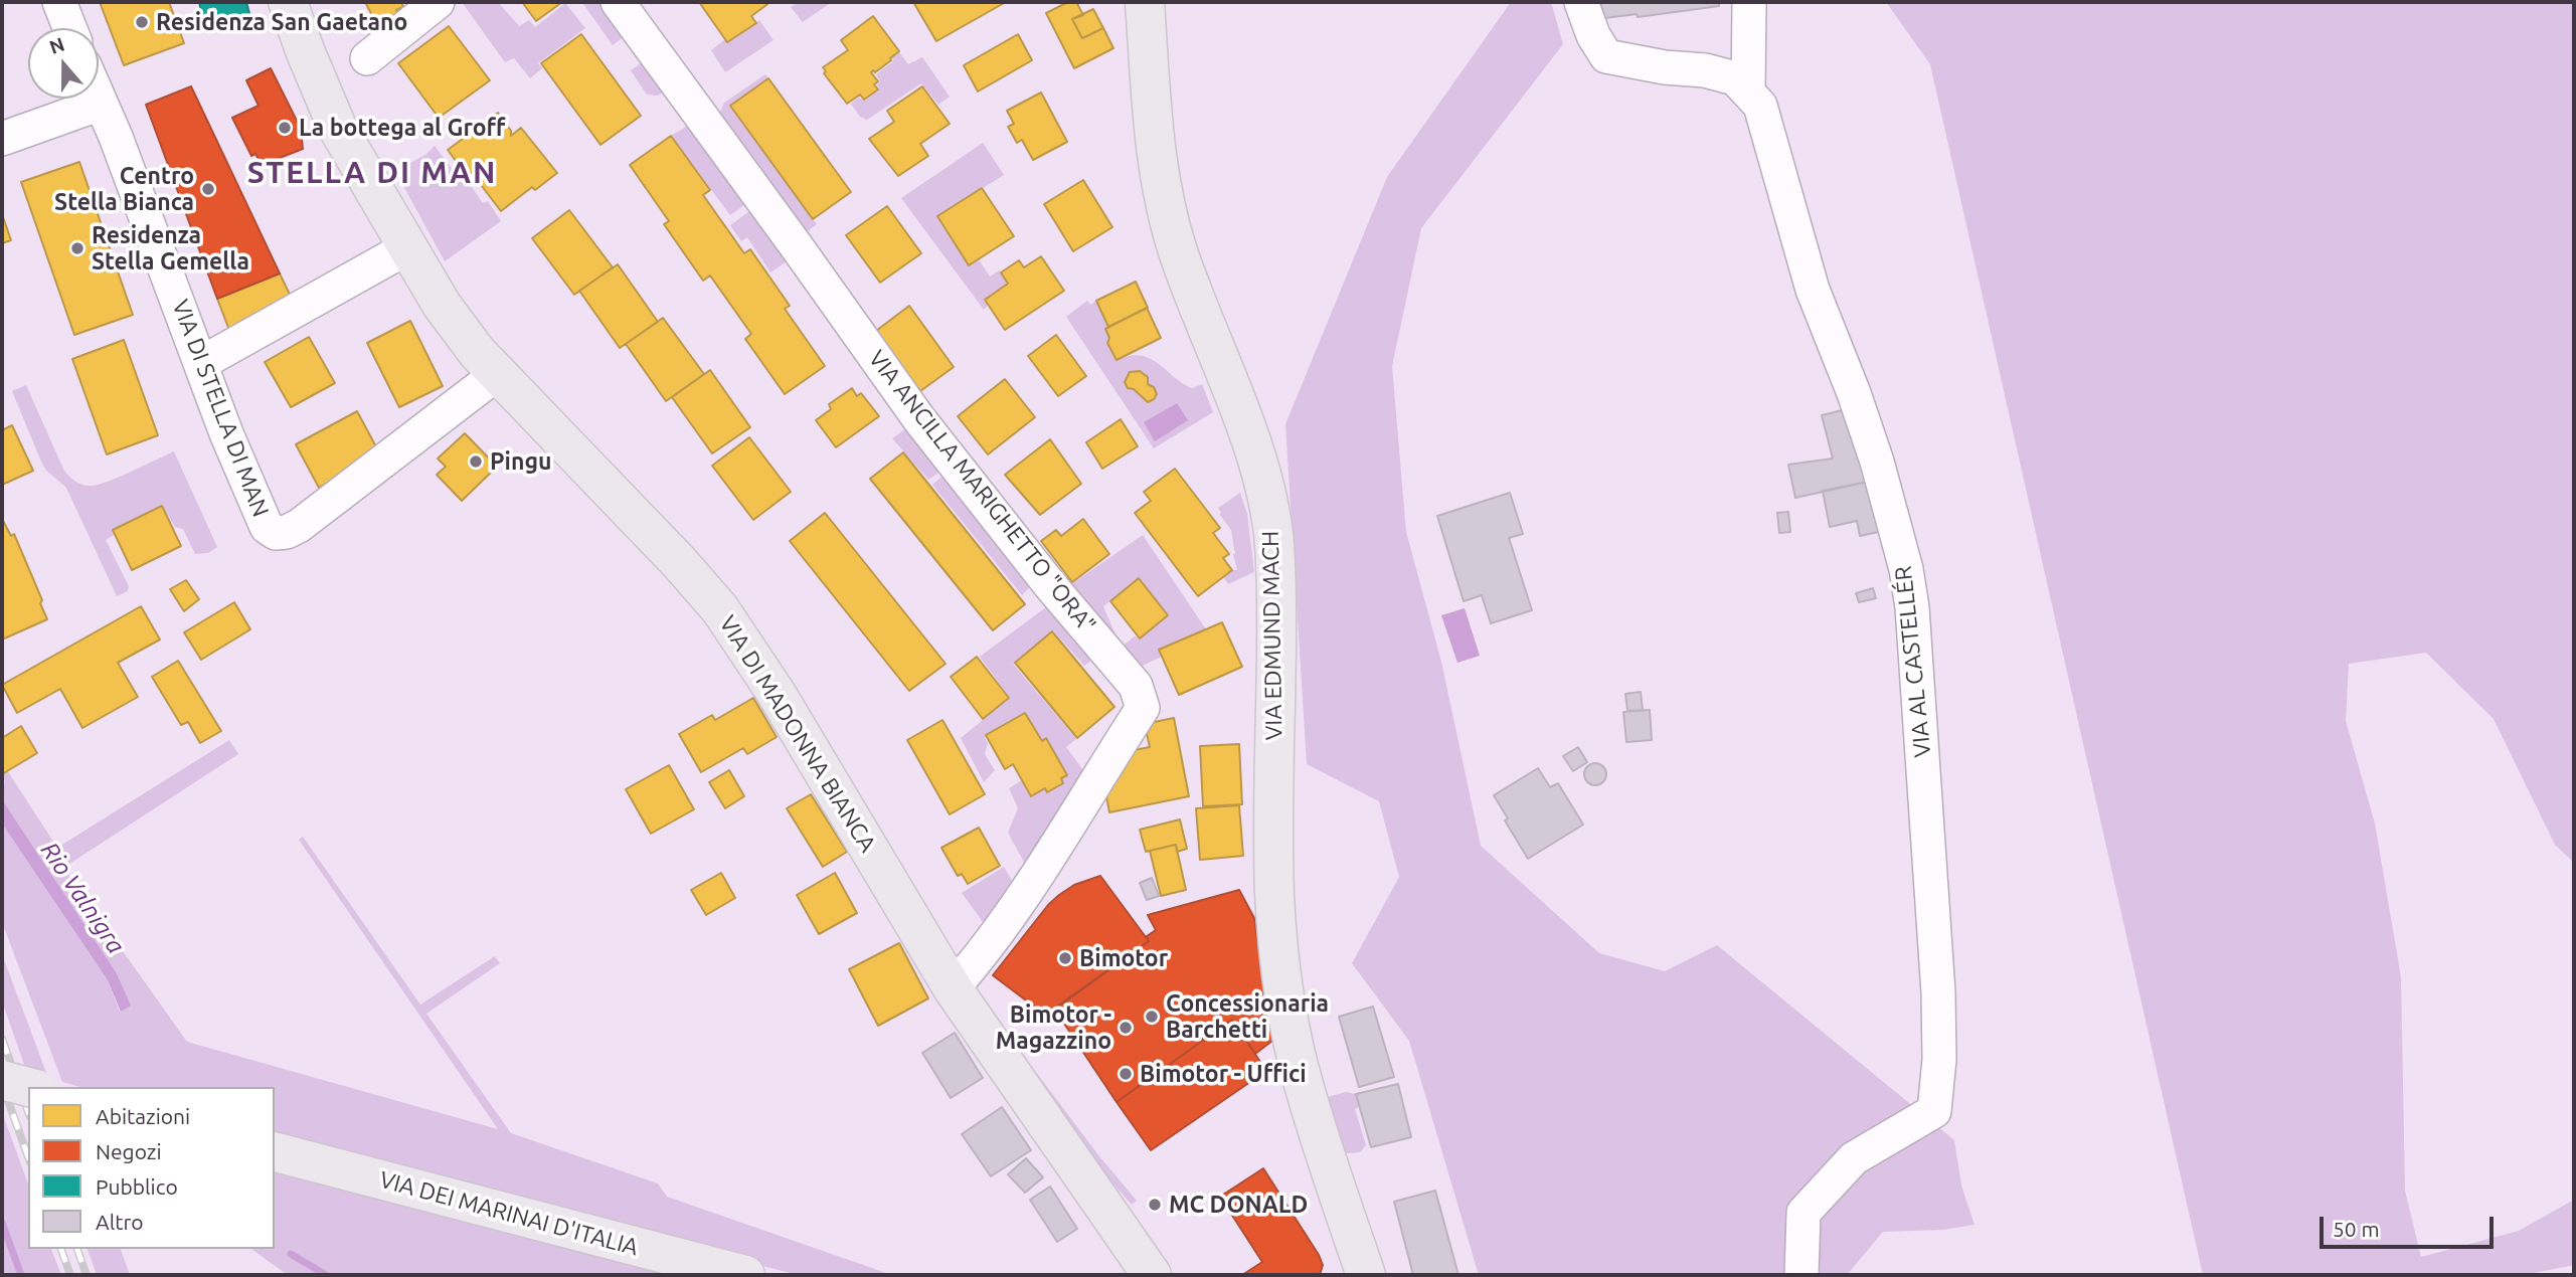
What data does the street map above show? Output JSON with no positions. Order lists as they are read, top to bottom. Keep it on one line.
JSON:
{"streets":{"main road":["VIA EDMUND MACH","VIA DI MADONNA BIANCA","VIA DEI MARINAI D'ITALIA"],"street":["VIA DI STELLA DI MAN","VIA ANCILLA MARIGHETTO \"ORA\"","VIA AL CASTELLÉR"]},"crossings":[["VIA DI STELLA DI MAN","VIA DI MADONNA BIANCA"],["VIA ANCILLA MARIGHETTO \"ORA\"","VIA DI MADONNA BIANCA"]],"districts":["STELLA DI MAN"],"water":["Rio Valnigra"],"places":["Residenza San Gaetano","La bottega al Groff","Centro Stella Bianca","Residenza Stella Gemella","Pingu","Bimotor","Concessionaria Barchetti","Bimotor - Magazzino","Bimotor - Uffici","MC DONALD"],"legend":["Abitazioni","Negozi","Pubblico","Altro"],"scale_bar":"50 m","north":"top"}
